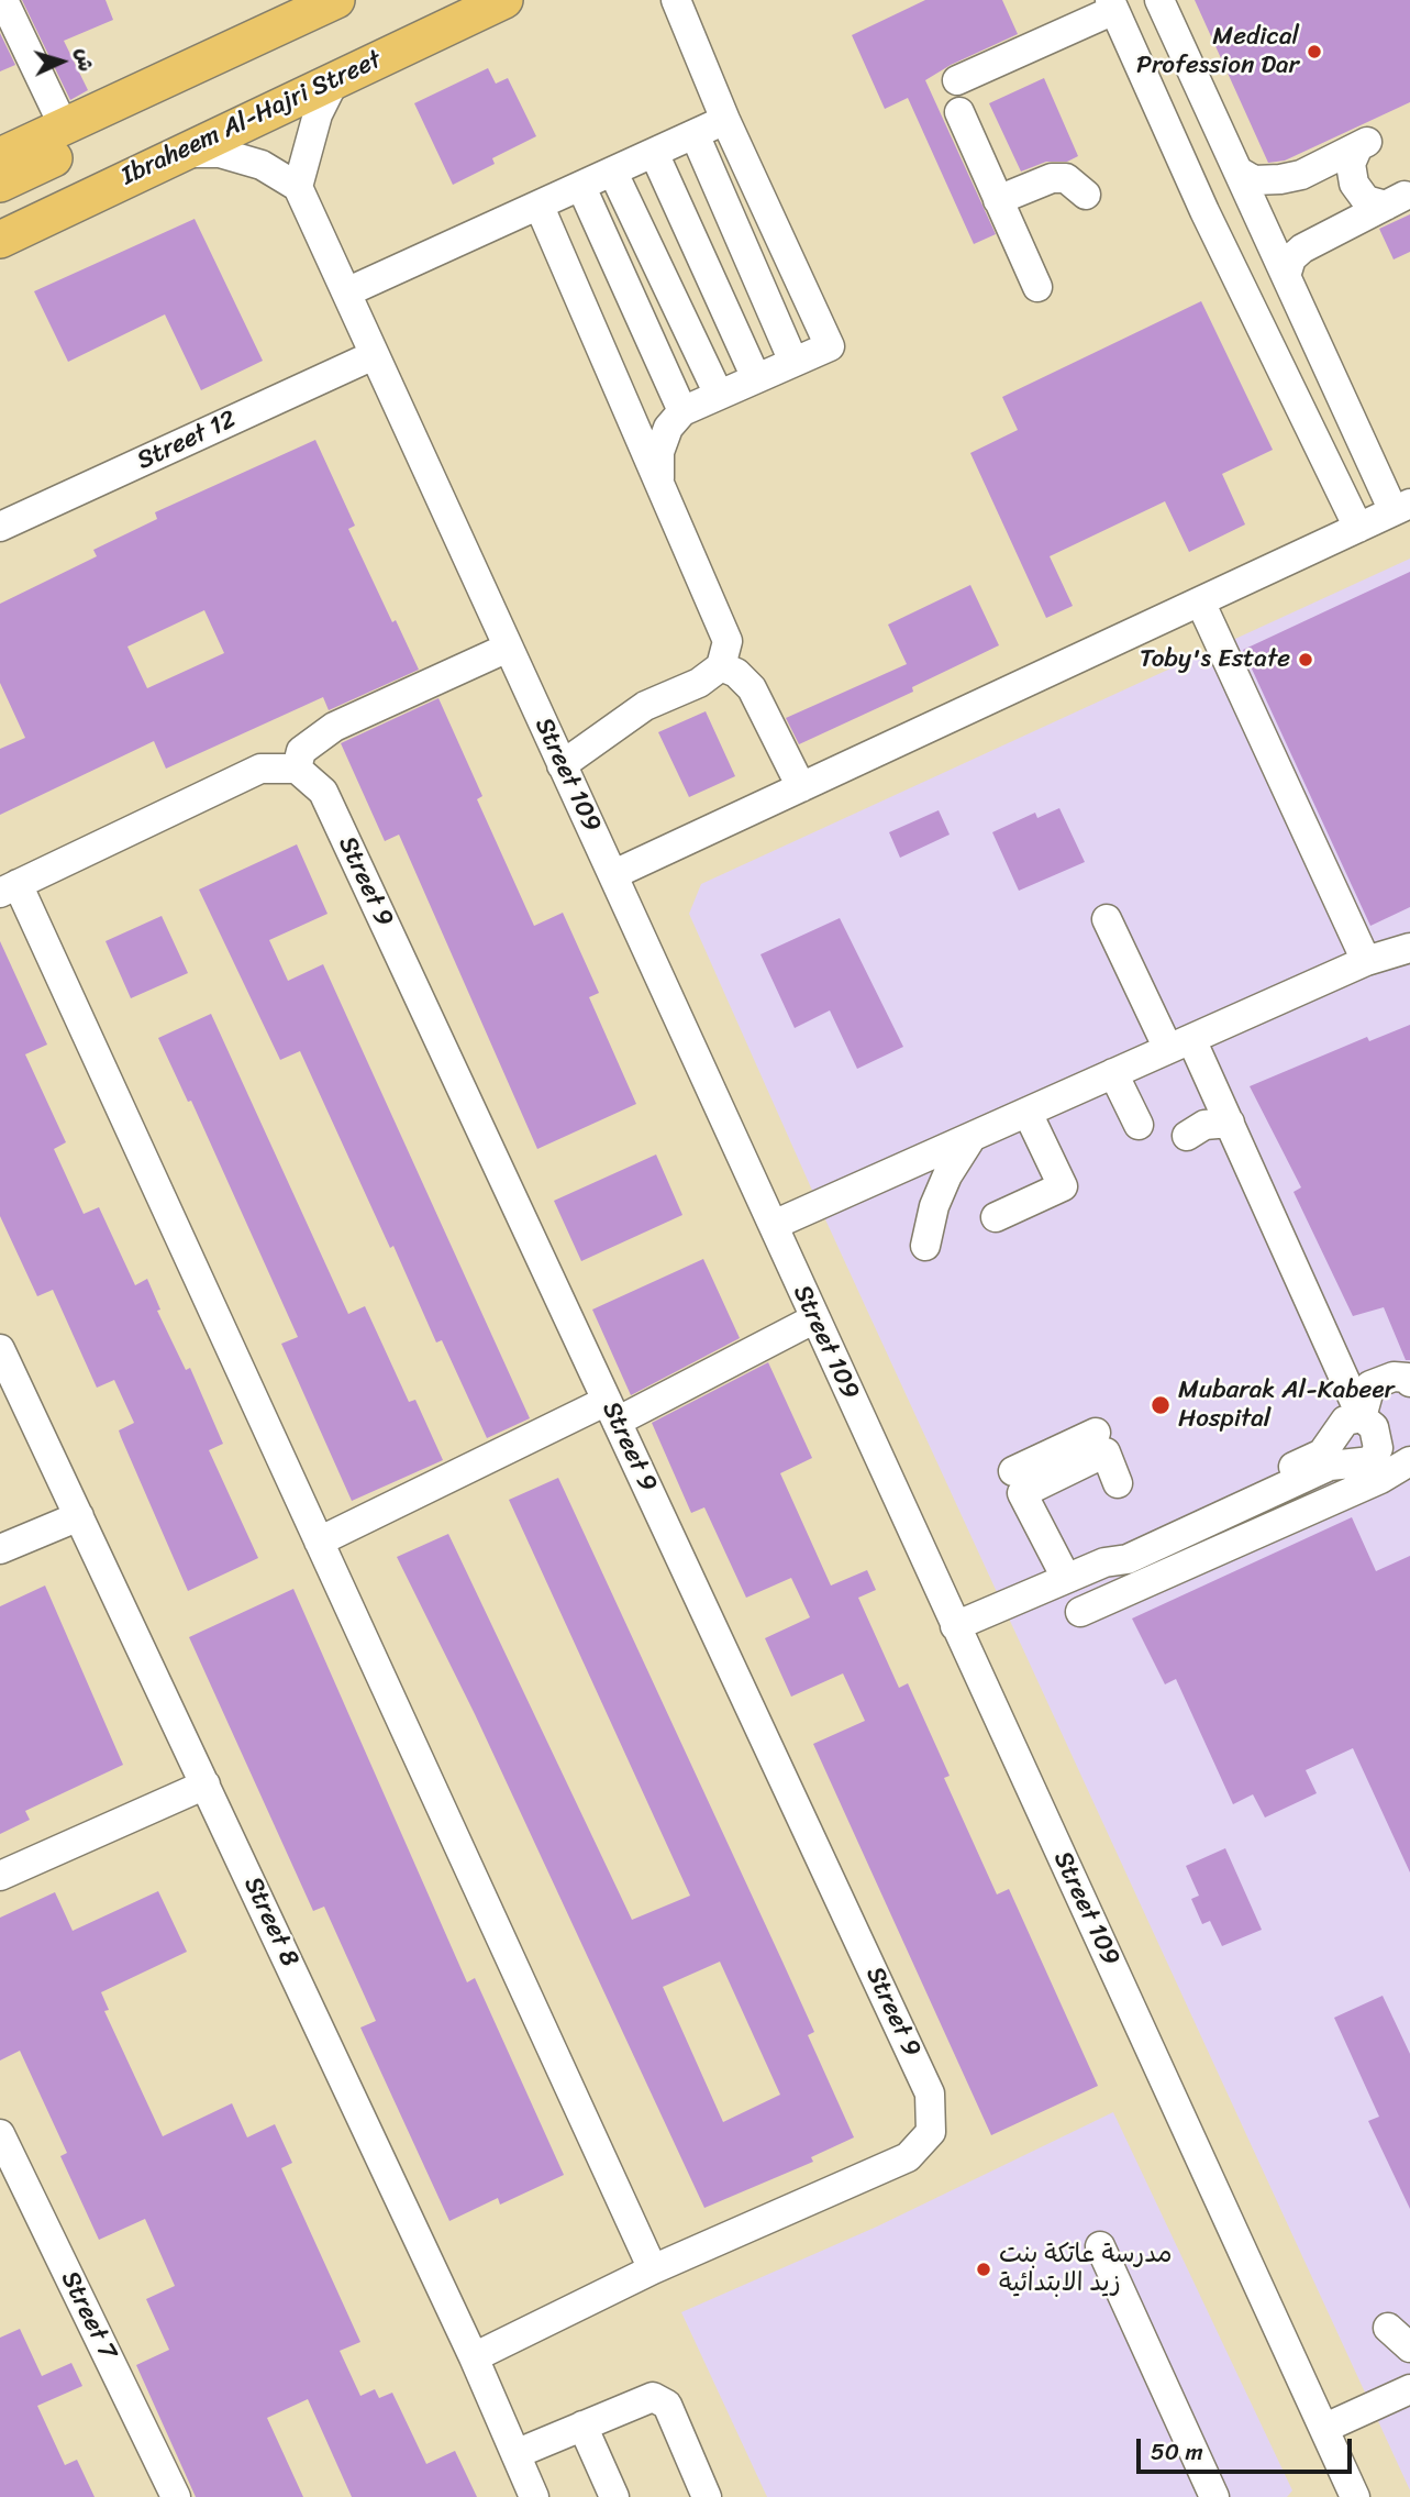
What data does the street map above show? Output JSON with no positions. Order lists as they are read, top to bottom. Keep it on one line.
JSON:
{"streets":{"main road":["Ibraheem Al-Hajri Street"],"street":["Street 12","Street 109","Street 9","Street 8","Street 7"]},"crossings":[["Street 12","Street 109"],["Street 9","Street 8"]],"places":["Medical Profession Dar","Toby's Estate","Mubarak Al-Kabeer Hospital","مدرسة عاتكة بنت زيد الابتدائية"],"scale_bar":"50 m","north":"right"}
